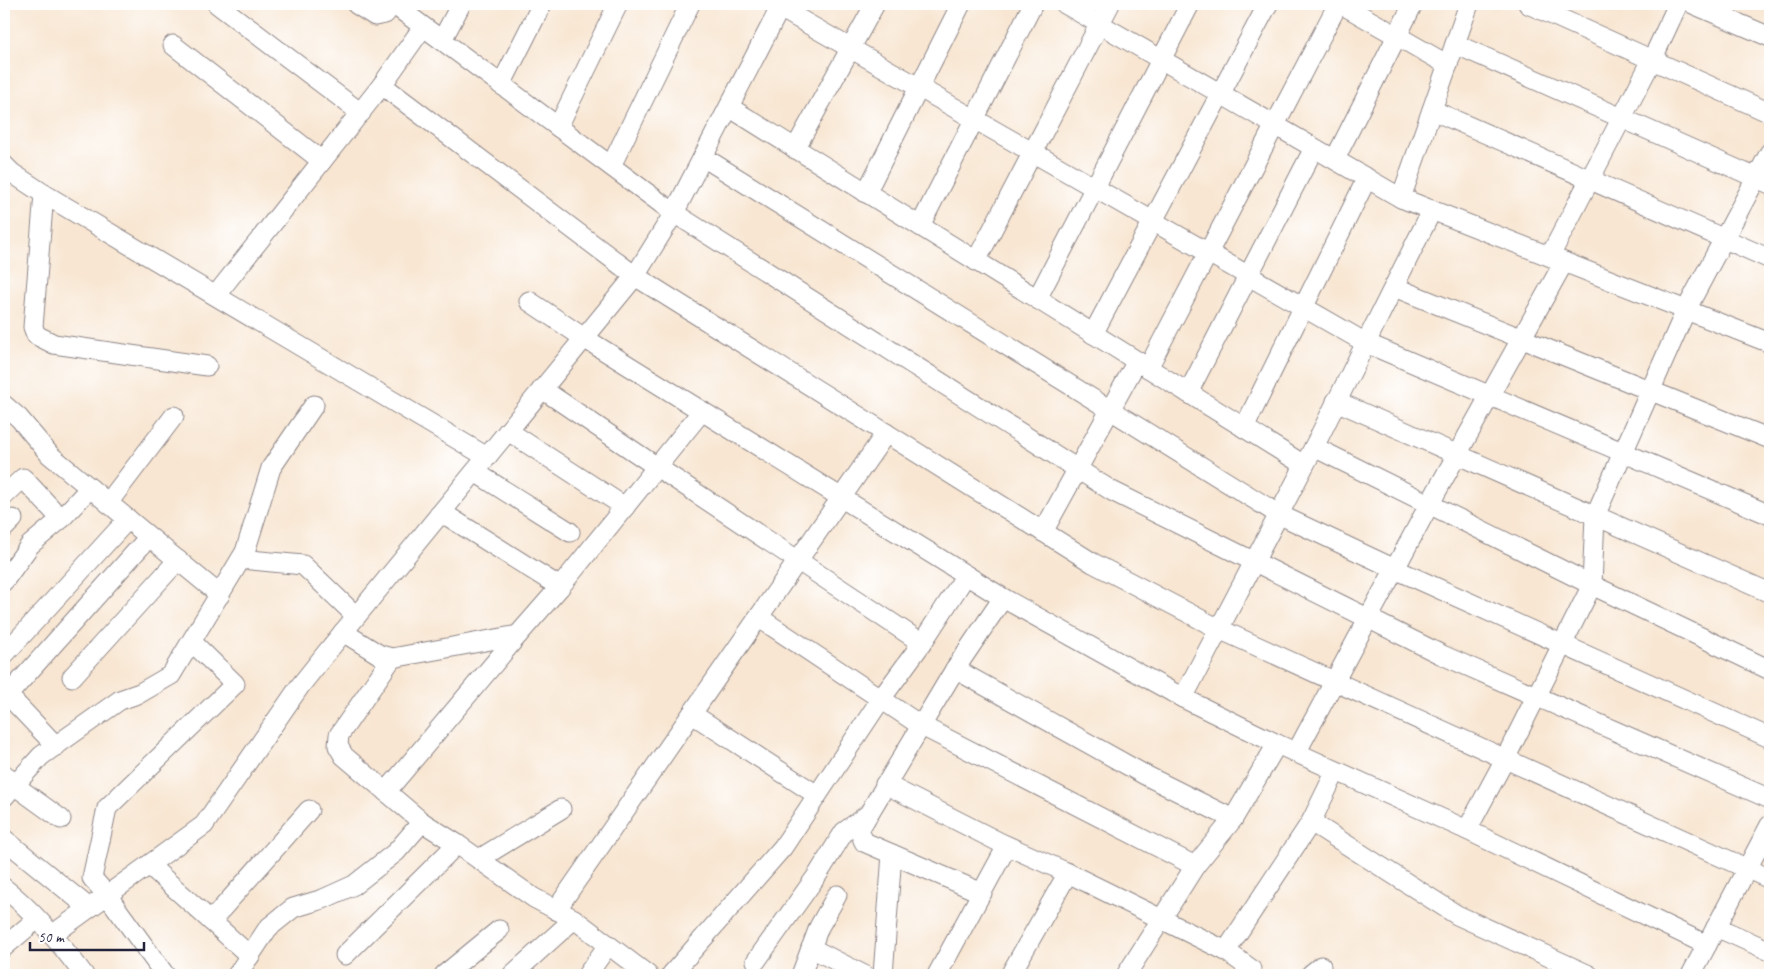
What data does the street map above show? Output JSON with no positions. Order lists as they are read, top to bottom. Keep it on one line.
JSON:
{"scale_bar":"50 m"}
